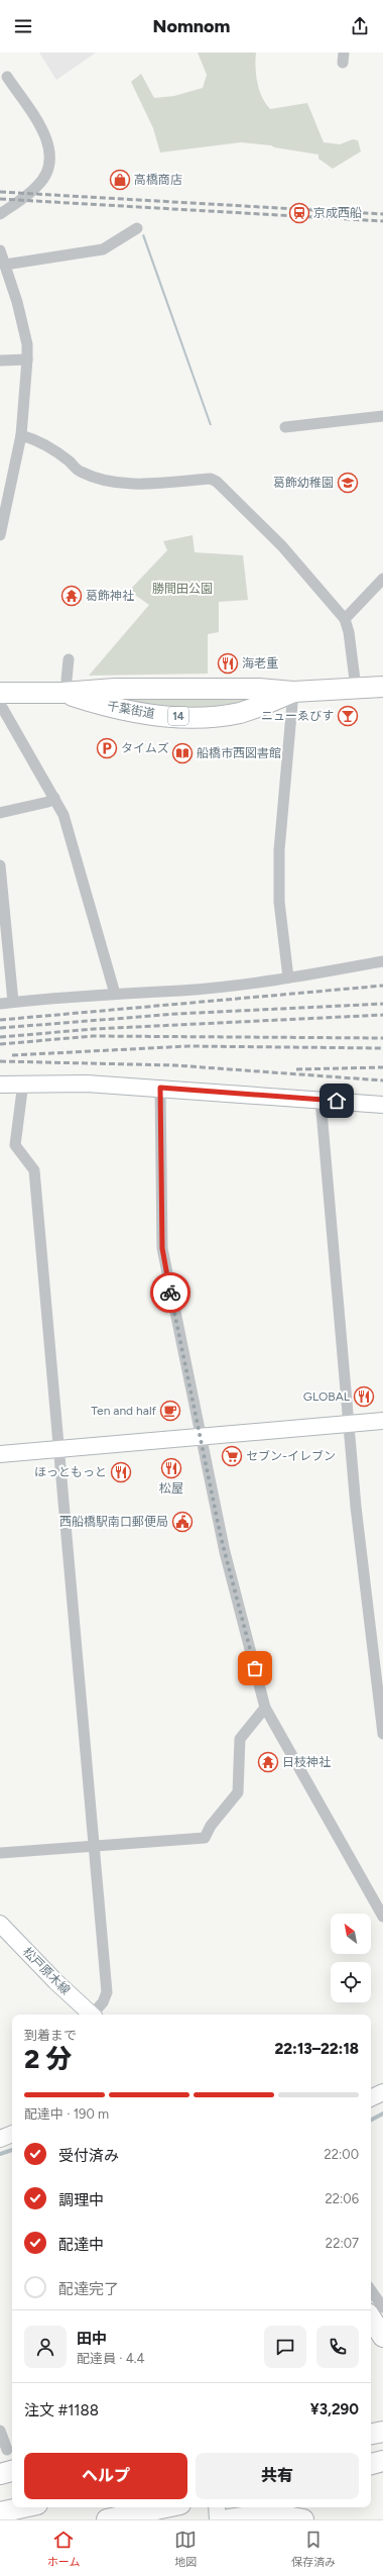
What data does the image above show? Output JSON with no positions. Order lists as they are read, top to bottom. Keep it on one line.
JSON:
{"streets":{"highway":["千葉街道","14"],"street":["松戸原木線"]},"parks":["勝間田公園"],"places":{"shop":["高橋商店"],"station":["京成西船"],"school or university":["葛飾幼稚園"],"temple":["葛飾神社","日枝神社"],"restaurant":["海老重","GLOBAL","松屋","ほっともっと"],"bar":["ニューゑびす"],"parking":["タイムズ"],"library":["船橋市西図書館"],"cafe":["Ten and half"],"supermarket":["セブン-イレブン"],"public building":["西船橋駅南口郵便局"]},"north":"top left","page":{"header":"Nomnom","heading":["2 分","到着まで","22:13–22:18"],"panel":["田中","配達員 · 4.4","注文 #1188","¥3,290"],"bar":"配達中 · 190 m","list":[["受付済み","22:00"],["調理中","22:06"],["配達中","22:07"],"配達完了"],"buttons":["ヘルプ","共有"],"tabs":["ホーム","地図","保存済み"]}}
